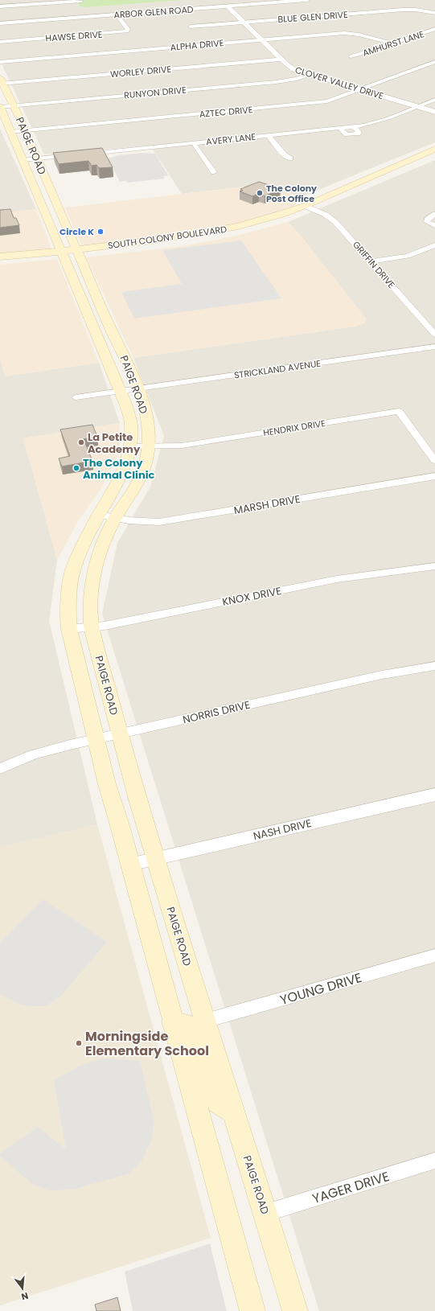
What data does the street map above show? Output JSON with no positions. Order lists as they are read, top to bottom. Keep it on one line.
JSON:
{"streets":{"main road":["PAIGE ROAD","SOUTH COLONY BOULEVARD"],"street":["ARBOR GLEN ROAD","BLUE GLEN DRIVE","HAWSE DRIVE","AMHURST LANE","ALPHA DRIVE","WORLEY DRIVE","CLOVER VALLEY DRIVE","RUNYON DRIVE","AZTEC DRIVE","AVERY LANE","GRIFFIN DRIVE","STRICKLAND AVENUE","HENDRIX DRIVE","MARSH DRIVE","KNOX DRIVE","NORRIS DRIVE","NASH DRIVE","YOUNG DRIVE","YAGER DRIVE"]},"crossings":[["ARBOR GLEN ROAD","HAWSE DRIVE"],["ARBOR GLEN ROAD","CLOVER VALLEY DRIVE"],["BLUE GLEN DRIVE","CLOVER VALLEY DRIVE"],["AMHURST LANE","ALPHA DRIVE"],["ALPHA DRIVE","CLOVER VALLEY DRIVE"],["WORLEY DRIVE","CLOVER VALLEY DRIVE"],["WORLEY DRIVE","PAIGE ROAD"],["CLOVER VALLEY DRIVE","RUNYON DRIVE"],["CLOVER VALLEY DRIVE","AZTEC DRIVE"],["CLOVER VALLEY DRIVE","AVERY LANE"],["RUNYON DRIVE","PAIGE ROAD"],["AZTEC DRIVE","PAIGE ROAD"],["AVERY LANE","PAIGE ROAD"],["PAIGE ROAD","SOUTH COLONY BOULEVARD"],["PAIGE ROAD","STRICKLAND AVENUE"],["PAIGE ROAD","HENDRIX DRIVE"],["PAIGE ROAD","MARSH DRIVE"],["PAIGE ROAD","KNOX DRIVE"],["PAIGE ROAD","NORRIS DRIVE"],["PAIGE ROAD","NASH DRIVE"],["PAIGE ROAD","YOUNG DRIVE"],["PAIGE ROAD","YAGER DRIVE"],["SOUTH COLONY BOULEVARD","GRIFFIN DRIVE"]],"places":["The Colony Post Office","Circle K","La Petite Academy","The Colony Animal Clinic","Morningside Elementary School"],"north":"bottom"}
